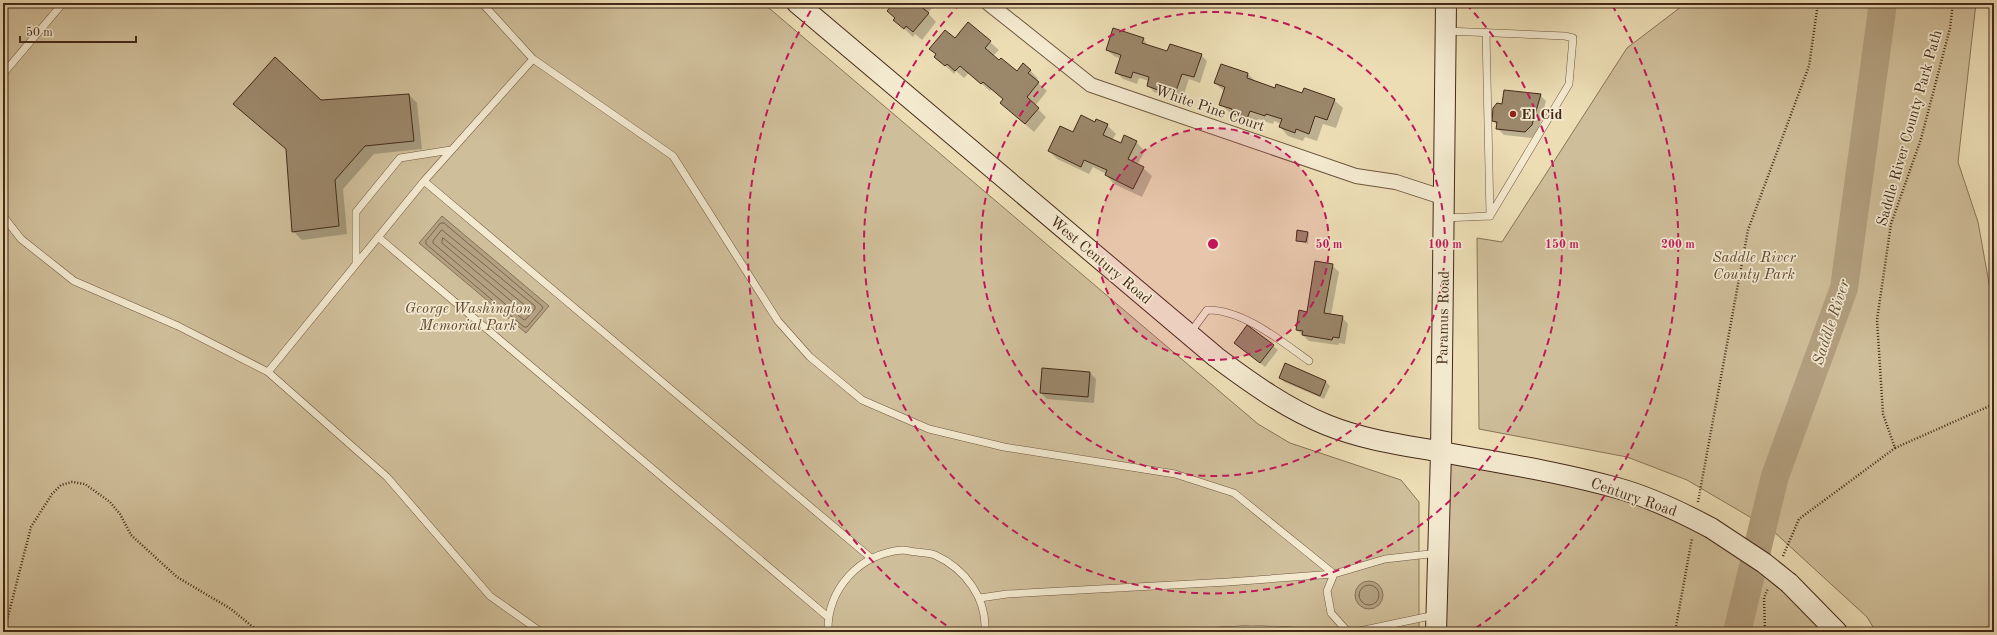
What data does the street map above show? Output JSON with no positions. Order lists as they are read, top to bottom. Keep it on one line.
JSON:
{"streets":{"main road":["West Century Road","Paramus Road","Century Road"],"street":["White Pine Court"],"path":["Saddle River County Park Path"]},"crossings":[["White Pine Court","Paramus Road"],["West Century Road","Paramus Road"],["West Century Road","Century Road"],["Paramus Road","Century Road"]],"water":["Saddle River"],"parks":["Saddle River County Park","George Washington Memorial Park"],"places":["El Cid"],"scale_bar":"50 m","rings":["50 m","100 m","150 m","200 m"]}
